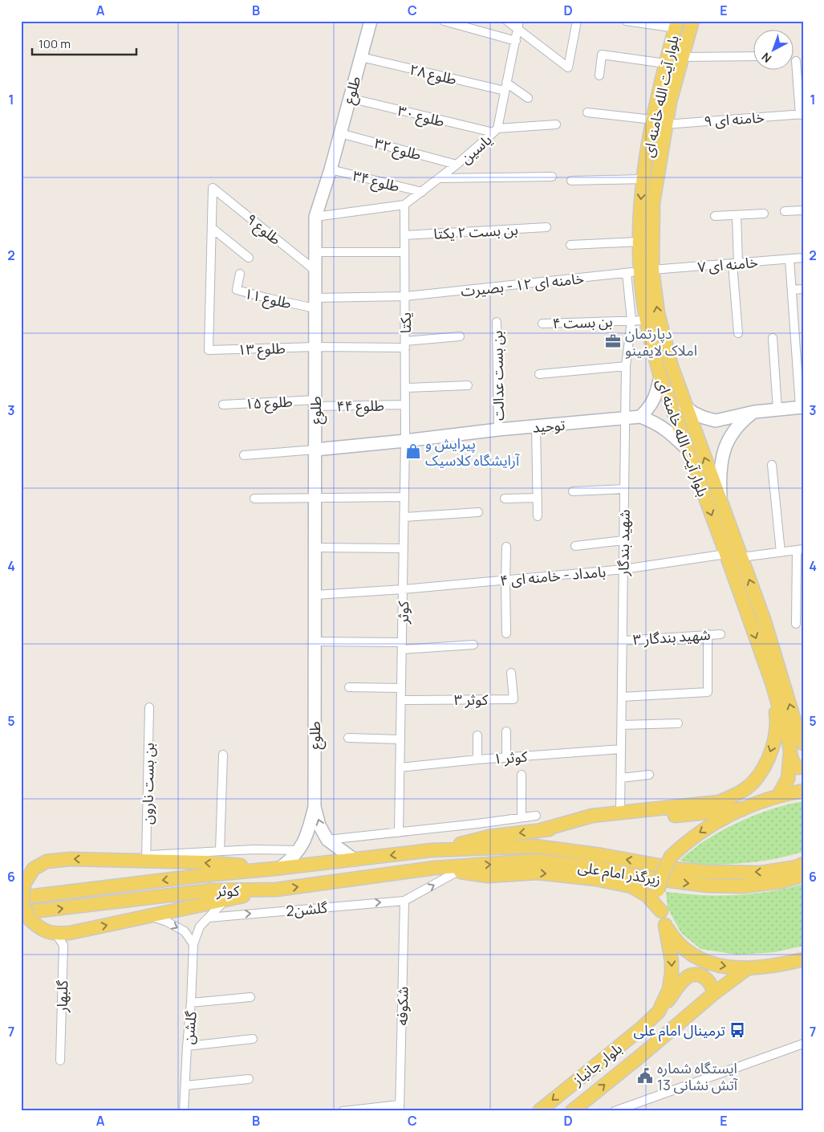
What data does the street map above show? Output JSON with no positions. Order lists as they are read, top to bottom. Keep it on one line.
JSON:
{"streets":{"main road":["بلوار آیت الله خامنه ای","کوثر","زیرگذر امام علی","بلوار جانباز"],"street":["طلوع ۲۸","طلوع","طلوع ۳۰","خامنه ای ۹","طلوع ۳۲","یاسین","طلوع ۳۴","طلوع ۹","بن بست ۲ یکتا","خامنه ای ۷","خامنه ای ۱۲ - بصیرت","طلوع ۱۱","بن بست ۴","یکتا","طلوع ۱۳","بن بست عدالت","طلوع ۱۵","طلوع ۴۴","توحید","شهید بندگار","بامداد - خامنه ای ۴","شهید بندگار ۳","کوثر ۳","کوثر ۱","بن بست نارون","گلشن2","گلبهار","شکوفه","گلشن"]},"crossings":[["طلوع ۲۸","طلوع"],["طلوع ۲۸","یاسین"],["طلوع","طلوع ۳۰"],["طلوع","طلوع ۳۲"],["طلوع","طلوع ۳۴"],["طلوع","طلوع ۹"],["طلوع","خامنه ای ۱۲ - بصیرت"],["طلوع","طلوع ۱۱"],["طلوع","طلوع ۱۳"],["طلوع","طلوع ۱۵"],["طلوع","طلوع ۴۴"],["طلوع","توحید"],["طلوع","بامداد - خامنه ای ۴"],["بلوار آیت الله خامنه ای","خامنه ای ۹"],["بلوار آیت الله خامنه ای","خامنه ای ۷"],["بلوار آیت الله خامنه ای","خامنه ای ۱۲ - بصیرت"],["بلوار آیت الله خامنه ای","بن بست ۴"],["بلوار آیت الله خامنه ای","بامداد - خامنه ای ۴"],["طلوع ۳۰","یاسین"],["طلوع ۳۲","یاسین"],["یاسین","طلوع ۳۴"],["یاسین","یکتا"],["طلوع ۹","طلوع ۱۳"],["بن بست ۲ یکتا","یکتا"],["خامنه ای ۷","خامنه ای ۱۲ - بصیرت"],["خامنه ای ۱۲ - بصیرت","طلوع ۱۱"],["خامنه ای ۱۲ - بصیرت","یکتا"],["خامنه ای ۱۲ - بصیرت","شهید بندگار"],["بن بست ۴","شهید بندگار"],["یکتا","طلوع ۱۳"],["یکتا","طلوع ۴۴"],["یکتا","توحید"],["یکتا","کوثر"],["بن بست عدالت","توحید"],["طلوع ۱۵","طلوع ۴۴"],["توحید","شهید بندگار"],["توحید","کوثر"],["شهید بندگار","بامداد - خامنه ای ۴"],["شهید بندگار","شهید بندگار ۳"],["شهید بندگار","کوثر ۱"],["بامداد - خامنه ای ۴","کوثر"],["کوثر","کوثر ۳"],["کوثر","کوثر ۱"],["کوثر","زیرگذر امام علی"],["گلشن2","شکوفه"],["گلشن2","گلشن"]],"places":{"office":["دپارتمان املاک لایفینو"],"shop":["پیرایش و آرایشگاه کلاسیک"],"bus stop":["ترمینال امام علی"],"public building":["ایستگاه شماره 13 آتش نشانی"]},"scale_bar":"100 m","north":"bottom left","grid":{"columns":["A","B","C","D","E"],"rows":["1","2","3","4","5","6","7"]}}
